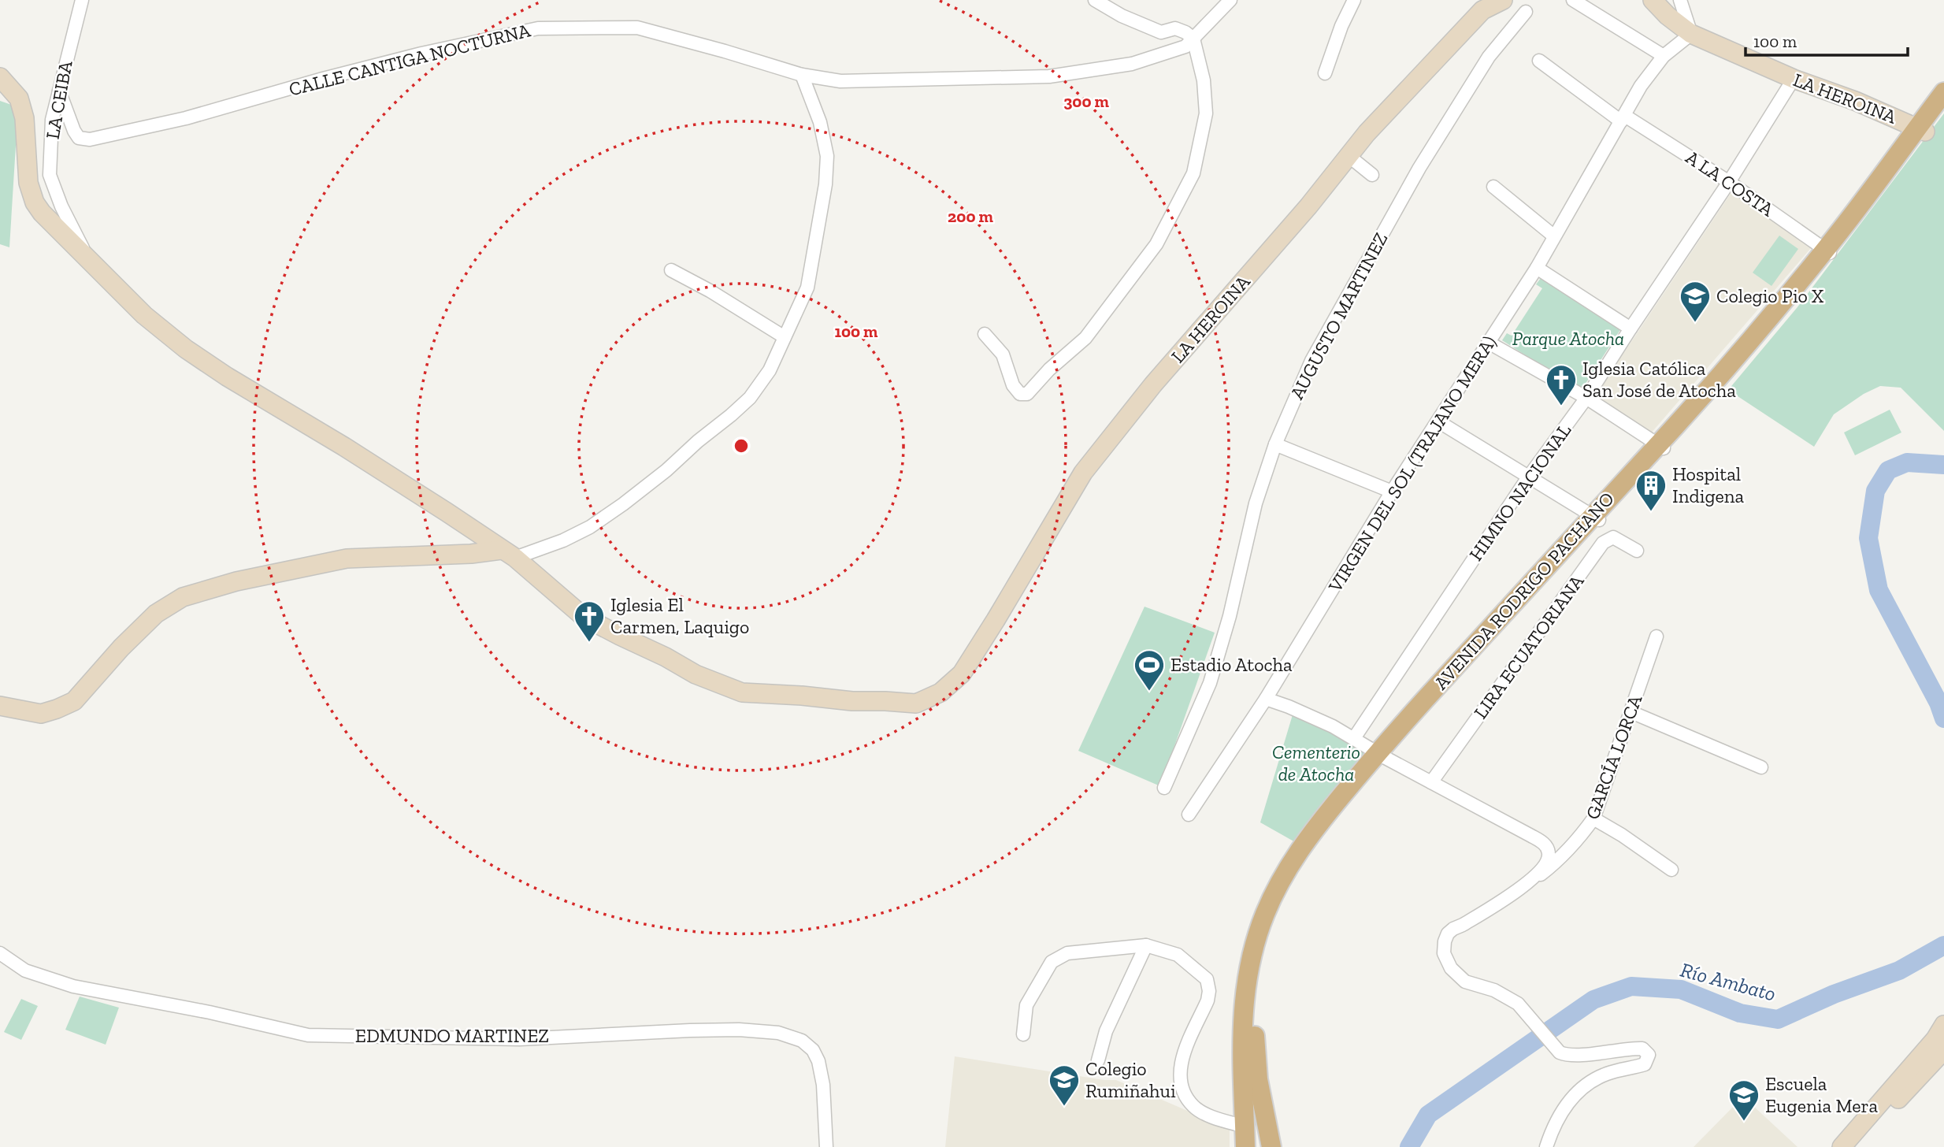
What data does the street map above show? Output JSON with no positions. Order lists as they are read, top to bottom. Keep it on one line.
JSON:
{"streets":{"main road":["AVENIDA RODRIGO PACHANO"],"street":["CALLE CANTIGA NOCTURNA","LA HEROINA","LA CEIBA","A LA COSTA","AUGUSTO MARTINEZ","VIRGEN DEL SOL (TRAJANO MERA)","HIMNO NACIONAL","LIRA ECUATORIANA","GARCÍA LORCA","EDMUNDO MARTINEZ"]},"crossings":[["CALLE CANTIGA NOCTURNA","LA CEIBA"],["LA HEROINA","LA CEIBA"],["LA HEROINA","VIRGEN DEL SOL (TRAJANO MERA)"],["LA HEROINA","HIMNO NACIONAL"],["LA HEROINA","AVENIDA RODRIGO PACHANO"],["A LA COSTA","VIRGEN DEL SOL (TRAJANO MERA)"],["A LA COSTA","HIMNO NACIONAL"],["A LA COSTA","AVENIDA RODRIGO PACHANO"]],"water":["Río Ambato"],"parks":["Parque Atocha","Cementerio de Atocha"],"places":{"school or university":["Colegio Pio X","Colegio Rumiñahui","Escuela Eugenia Mera"],"church":["Iglesia Católica San José de Atocha","Iglesia El Carmen, Laquigo"],"building":["Hospital Indigena"],"sports":["Estadio Atocha"]},"scale_bar":"100 m","rings":["300 m","200 m","100 m"]}
